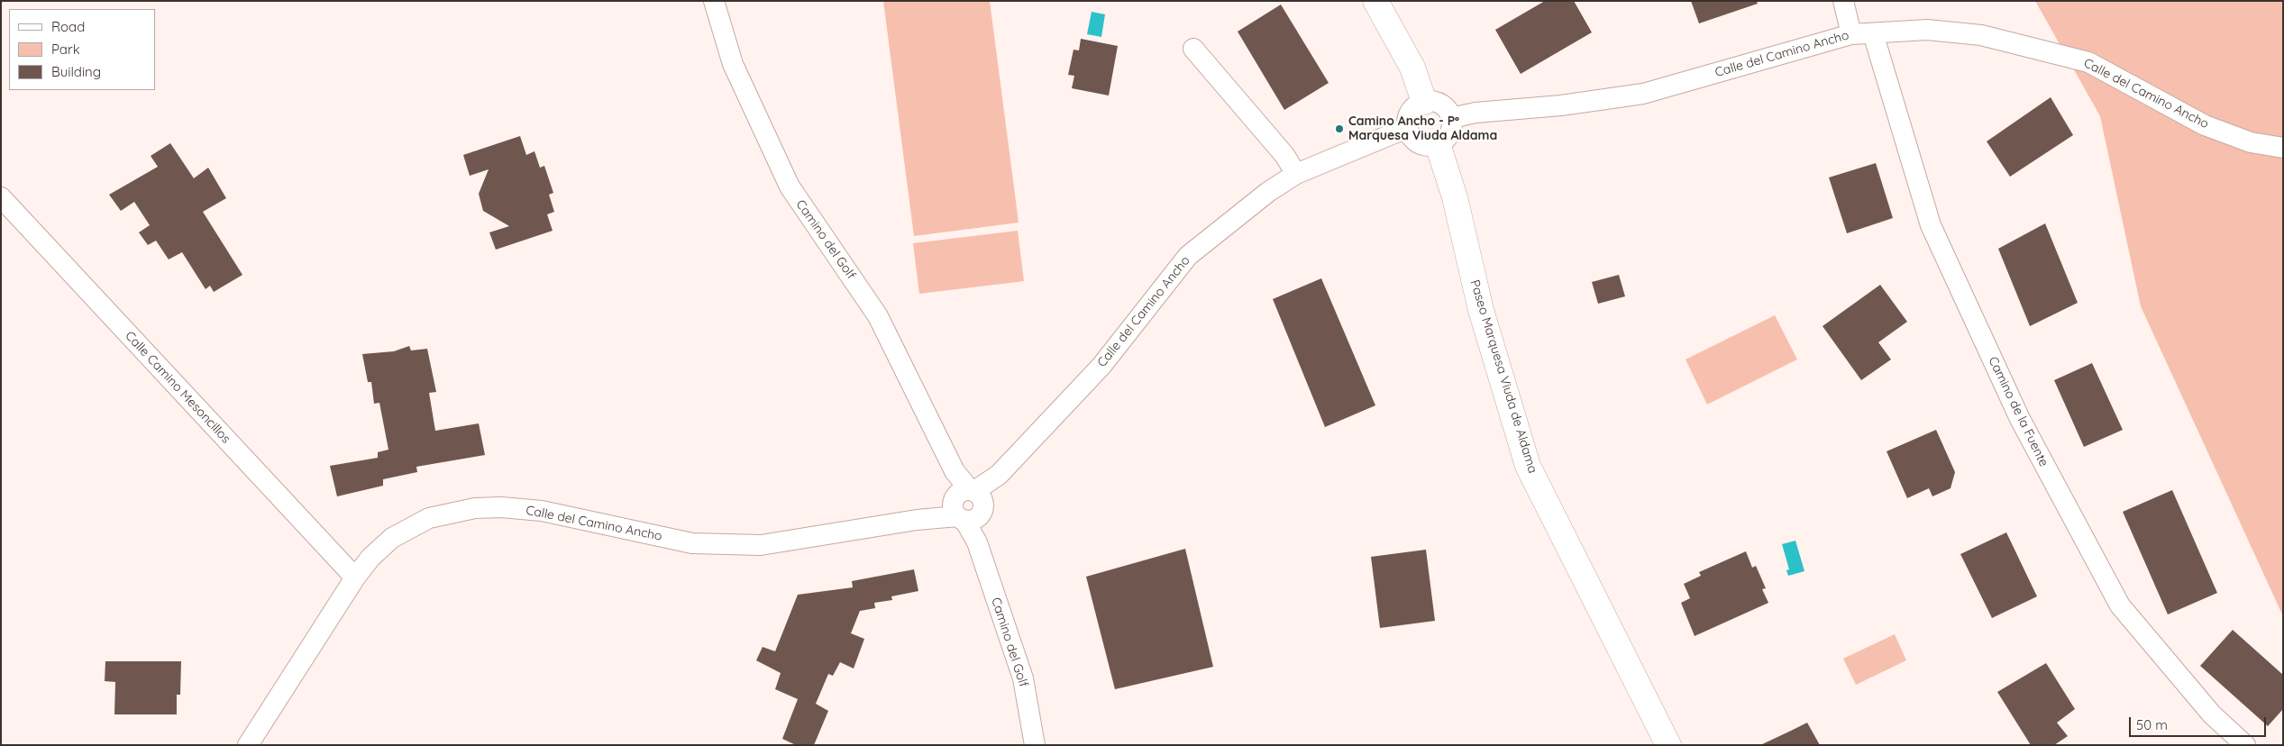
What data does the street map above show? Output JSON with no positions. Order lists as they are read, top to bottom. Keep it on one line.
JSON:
{"streets":{"street":["Calle del Camino Ancho","Camino del Golf","Paseo Marquesa Viuda de Aldama","Calle Camino Mesoncillos","Camino de la Fuente"]},"crossings":[["Calle del Camino Ancho","Camino del Golf"],["Calle del Camino Ancho","Paseo Marquesa Viuda de Aldama"],["Calle del Camino Ancho","Calle Camino Mesoncillos"],["Calle del Camino Ancho","Camino de la Fuente"]],"places":["Camino Ancho - Pº Marquesa Viuda Aldama"],"legend":["Road","Park","Building"],"scale_bar":"50 m"}
